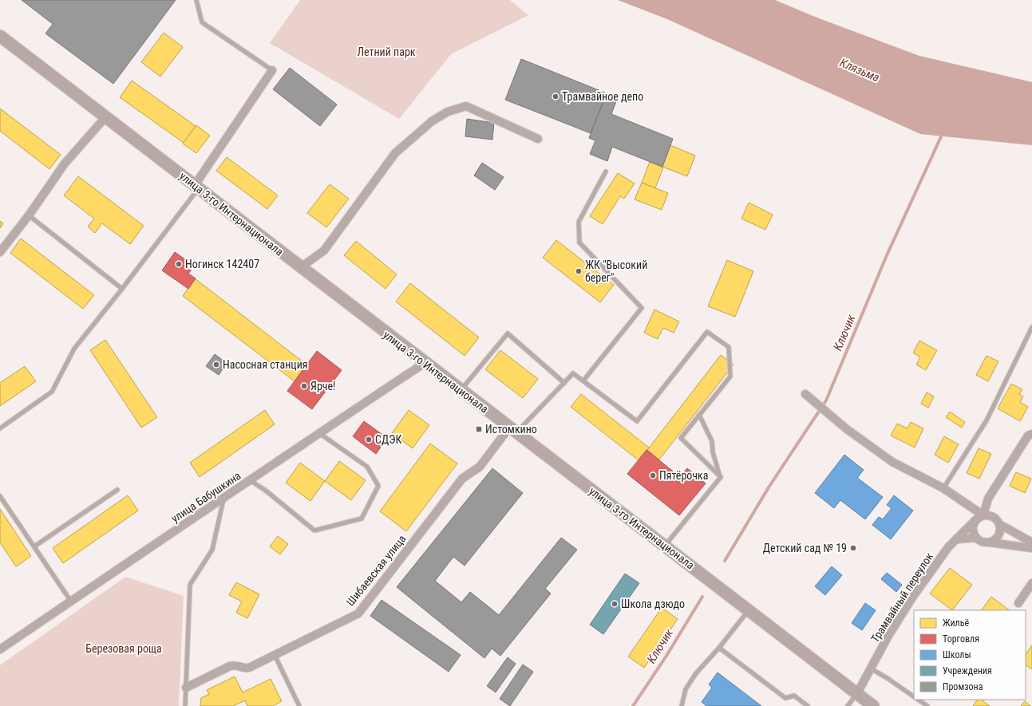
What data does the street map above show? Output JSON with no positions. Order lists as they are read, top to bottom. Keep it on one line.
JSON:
{"streets":{"main road":["улица 3-го Интернационала"],"street":["улица Бабушкина","Шибаевская улица","Трамвайный переулок"]},"crossings":[["улица 3-го Интернационала","улица Бабушкина"],["улица 3-го Интернационала","Шибаевская улица"],["улица 3-го Интернационала","Трамвайный переулок"]],"water":["Клязьма","Ключик"],"parks":["Летний парк","Березовая роща"],"places":{"other":["Трамвайное депо","Ногинск 142407","ЖК \"Высокий берег\"","Насосная станция","Ярче!","СДЭК","Пятёрочка","Детский сад № 19","Школа дзюдо"],"transit":["Истомкино"]},"legend":["Жильё","Торговля","Школы","Учреждения","Промзона"]}
